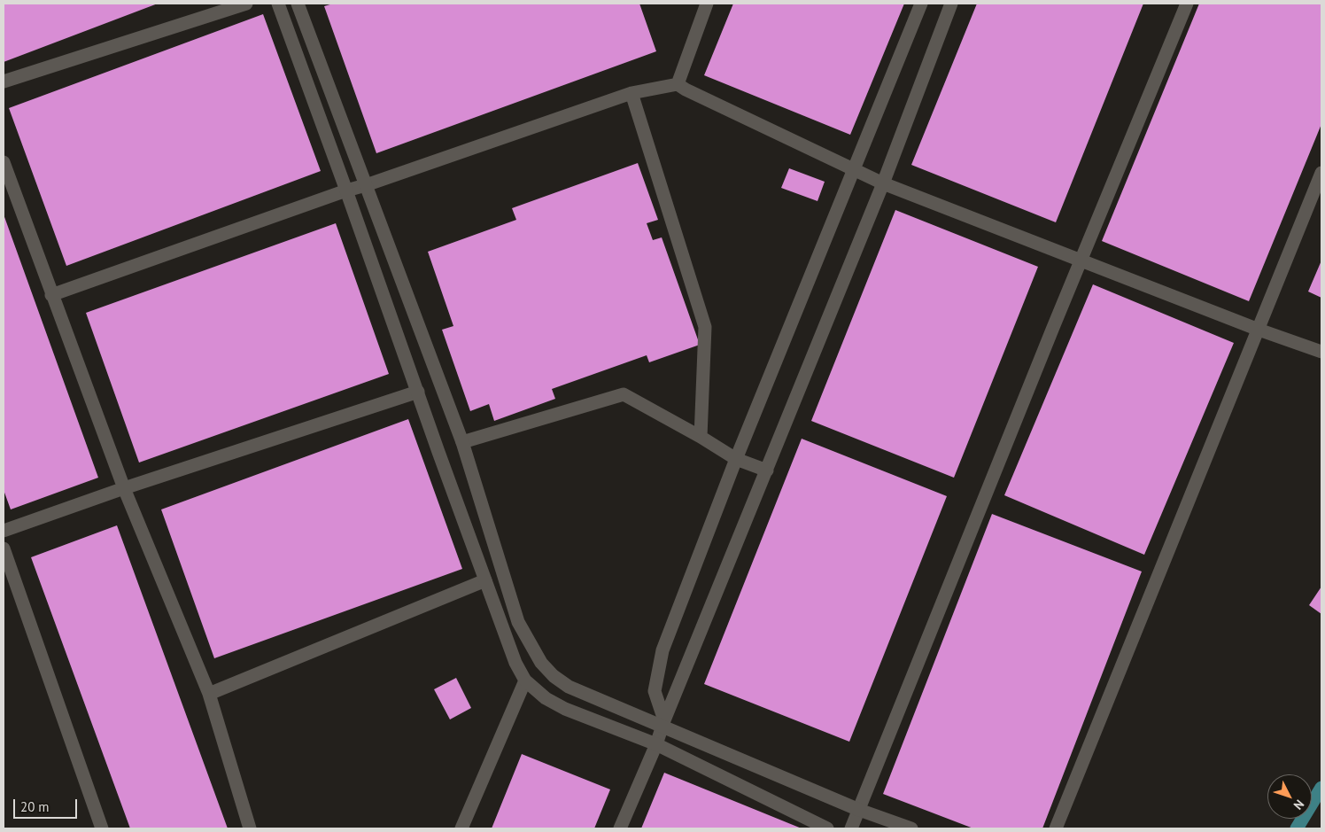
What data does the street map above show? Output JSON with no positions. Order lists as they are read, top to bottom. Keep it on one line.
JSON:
{"scale_bar":"20 m","north":"bottom right"}
